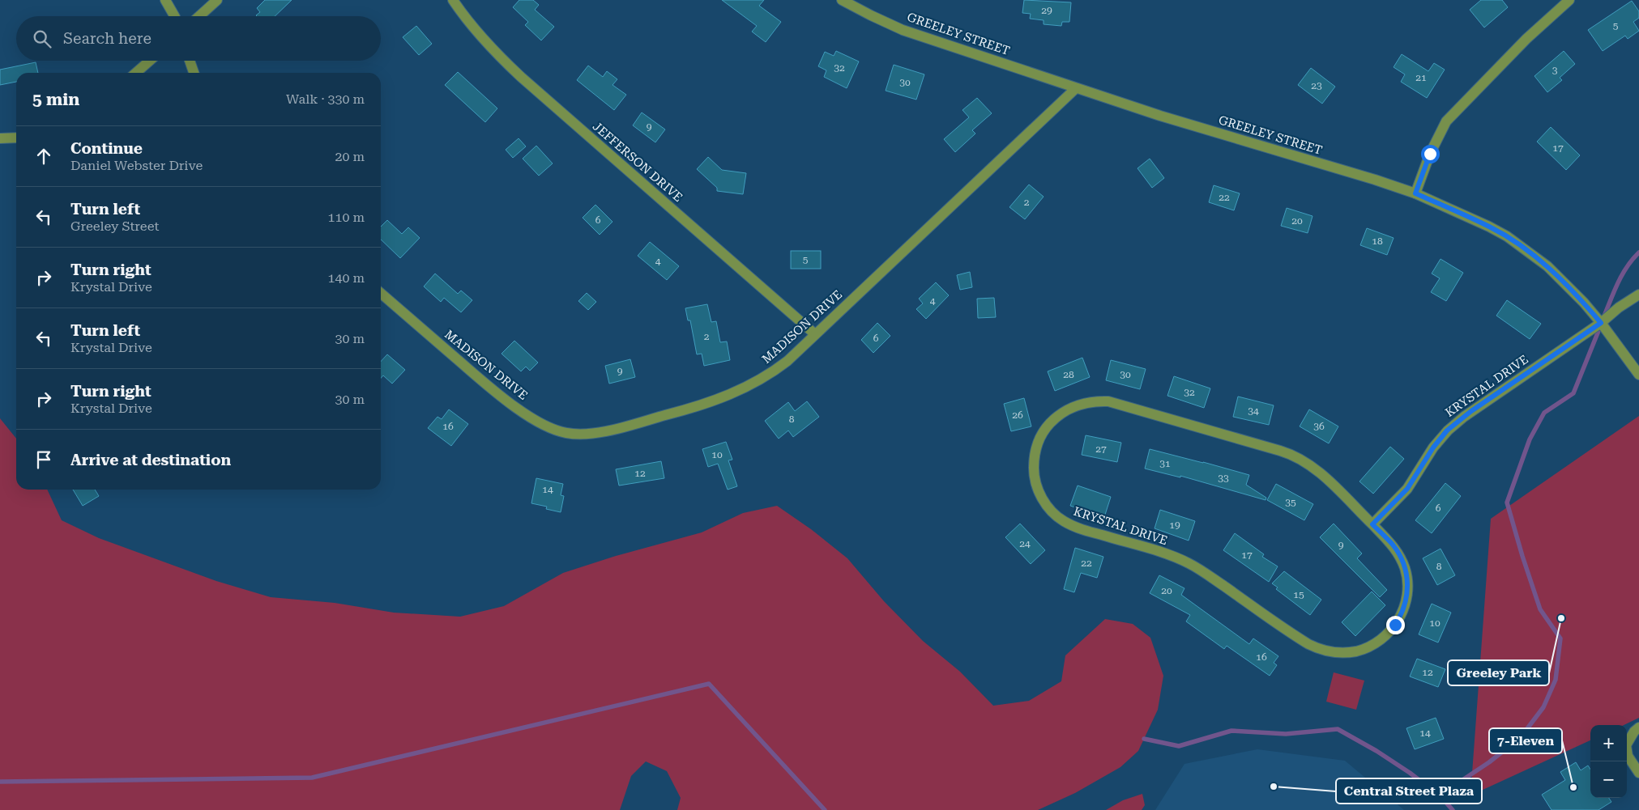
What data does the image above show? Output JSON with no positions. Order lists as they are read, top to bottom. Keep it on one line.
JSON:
{"streets":{"street":["GREELEY STREET","JEFFERSON DRIVE","MADISON DRIVE","KRYSTAL DRIVE"]},"crossings":[["GREELEY STREET","MADISON DRIVE"],["GREELEY STREET","KRYSTAL DRIVE"],["JEFFERSON DRIVE","MADISON DRIVE"]],"places":["Greeley Park","Central Street Plaza","7-Eleven"],"house_numbers":["29","5","32","3","21","30","23","9","17","22","2","6","20","18","5","4","4","2","6","9","28","30","32","34","26","8","16","36","27","10","31","12","33","14","35","6","19","24","9","17","22","8","20","15","10","16","12","14"],"page":{"search":"Search here","heading":["5 min","Walk · 330 m"],"list":[["Continue","Daniel Webster Drive","20 m"],["Turn left","Greeley Street","110 m"],["Turn right","Krystal Drive","140 m"],["Turn left","Krystal Drive","30 m"],["Turn right","Krystal Drive","30 m"],"Arrive at destination"],"map_buttons":["+","−"]}}
